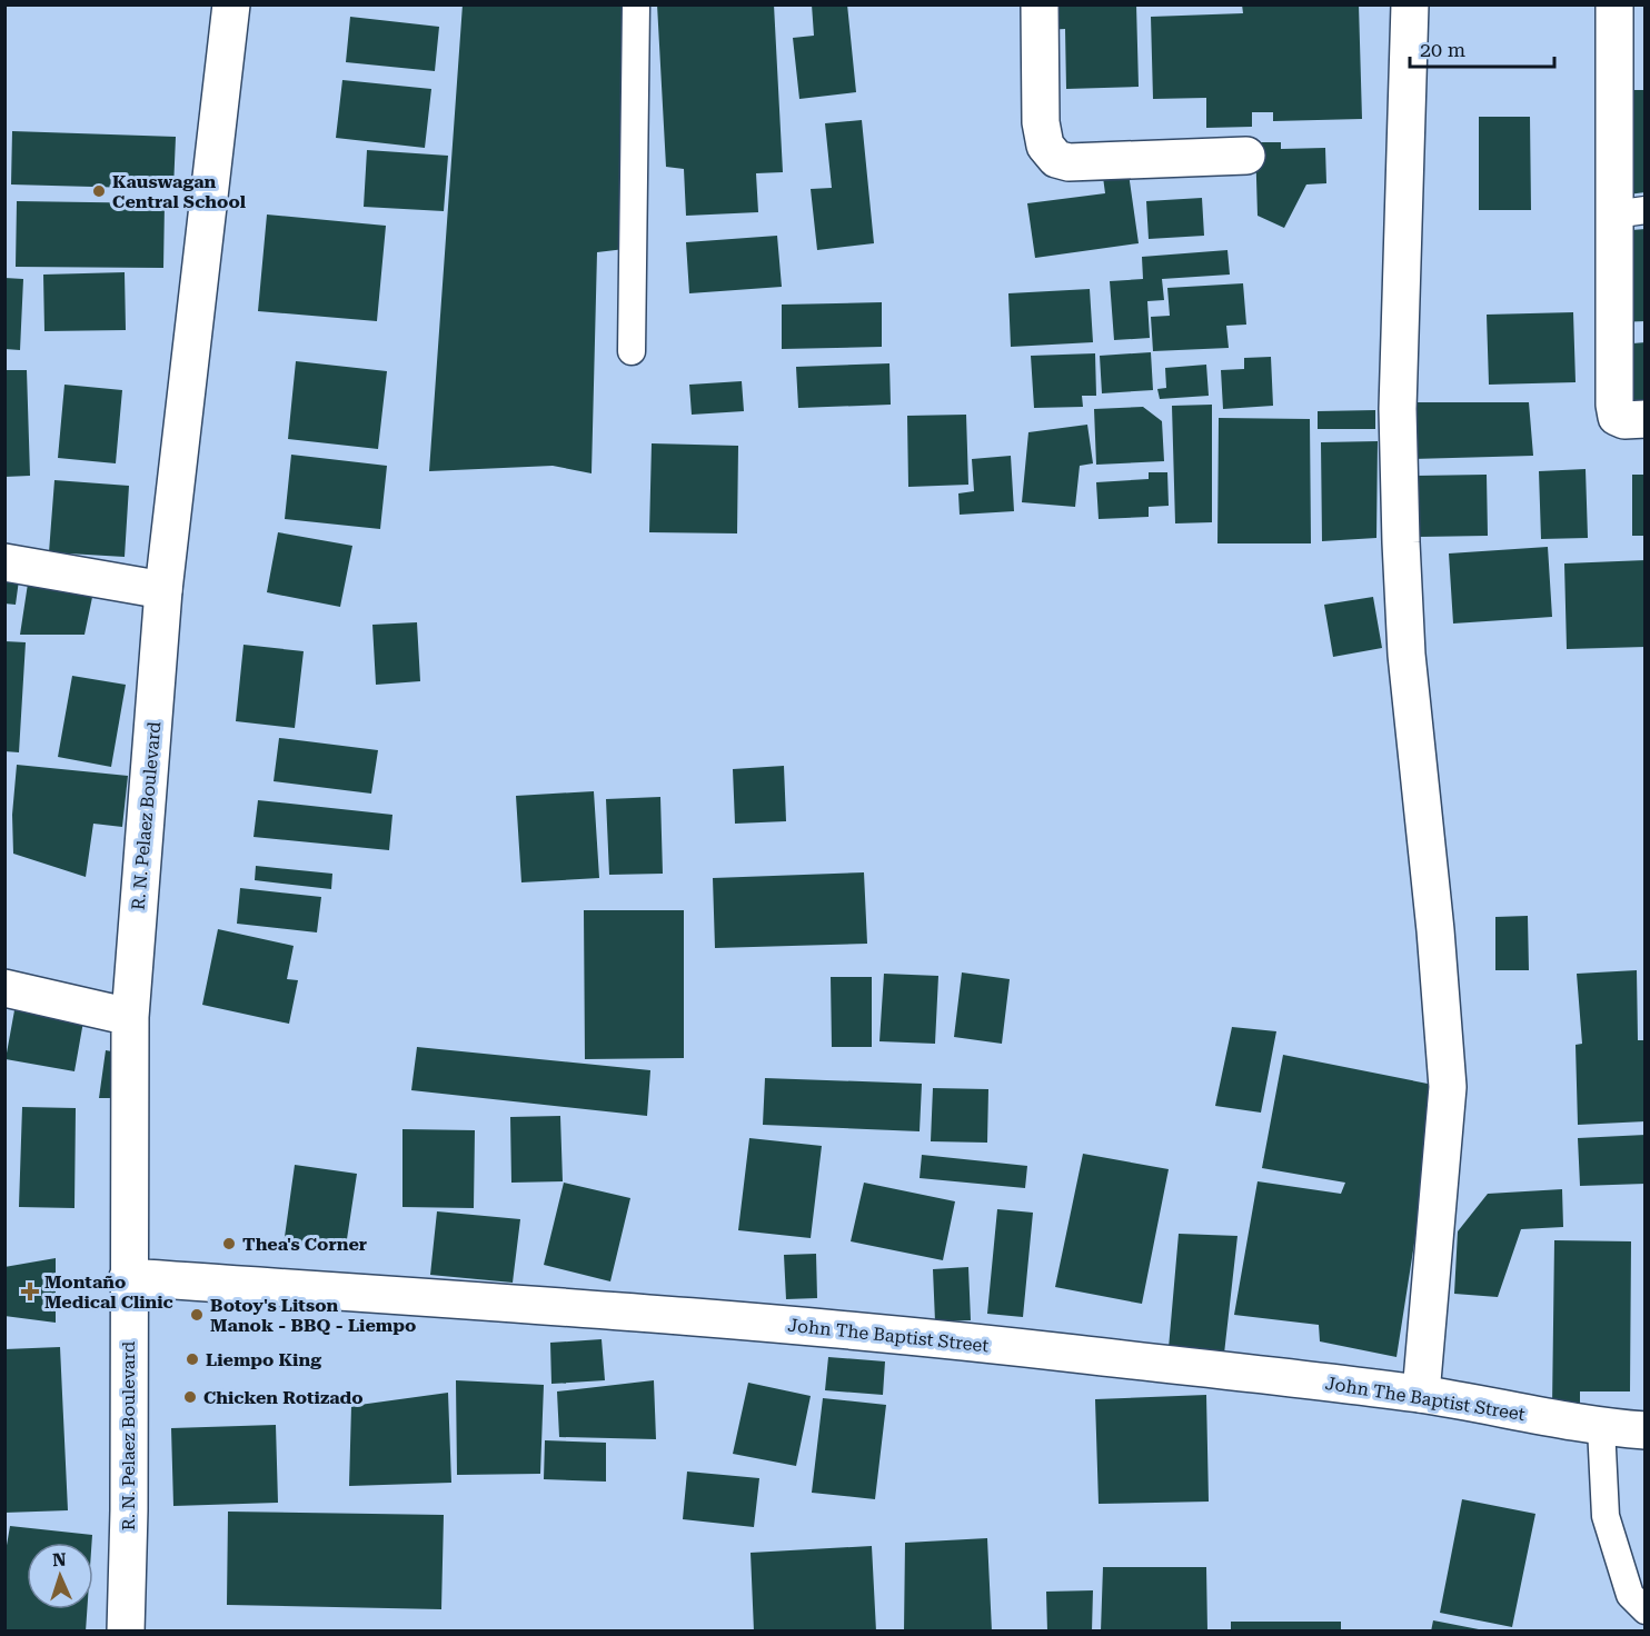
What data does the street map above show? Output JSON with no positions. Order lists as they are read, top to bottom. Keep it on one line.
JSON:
{"streets":{"street":["R. N. Pelaez Boulevard","John The Baptist Street"]},"crossings":[["R. N. Pelaez Boulevard","John The Baptist Street"]],"places":{"other":["Kauswagan Central School","Thea's Corner","Botoy's Litson Manok - BBQ - Liempo","Liempo King","Chicken Rotizado"],"health":["Montaño Medical Clinic"]},"scale_bar":"20 m","north":"top"}
